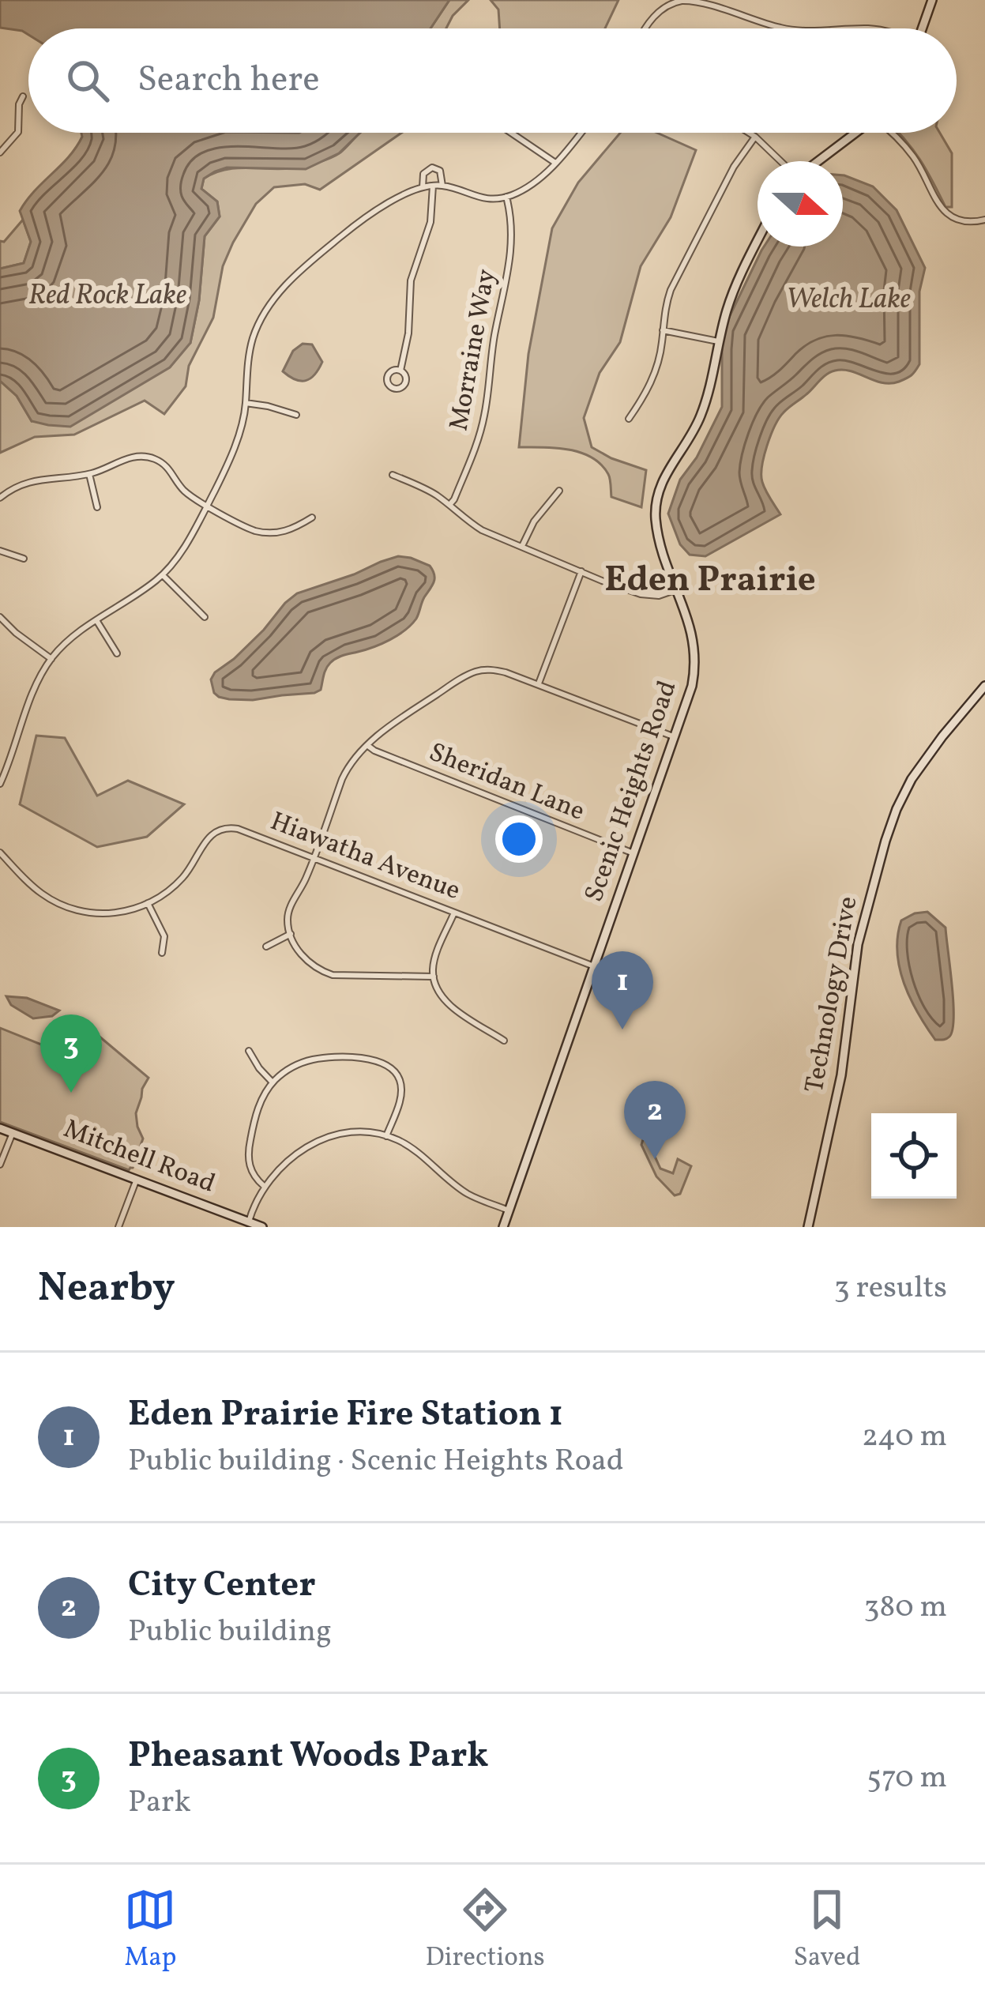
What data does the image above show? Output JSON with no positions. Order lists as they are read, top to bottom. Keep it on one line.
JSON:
{"streets":{"street":["Morraine Way","Sheridan Lane","Scenic Heights Road","Hiawatha Avenue","Technology Drive","Mitchell Road"]},"crossings":[["Sheridan Lane","Scenic Heights Road"],["Scenic Heights Road","Hiawatha Avenue"]],"districts":["Eden Prairie"],"water":["Red Rock Lake","Welch Lake"],"north":"right","page":{"search":"Search here","pins":["1","3","2"],"heading":["Nearby","3 results"],"list":[{"mark":"1","name":"Eden Prairie Fire Station 1","note":"Public building · Scenic Heights Road","value":"240 m"},{"mark":"2","name":"City Center","note":"Public building","value":"380 m"},{"mark":"3","name":"Pheasant Woods Park","note":"Park","value":"570 m"}],"nav":["Map","Directions","Saved"]}}
